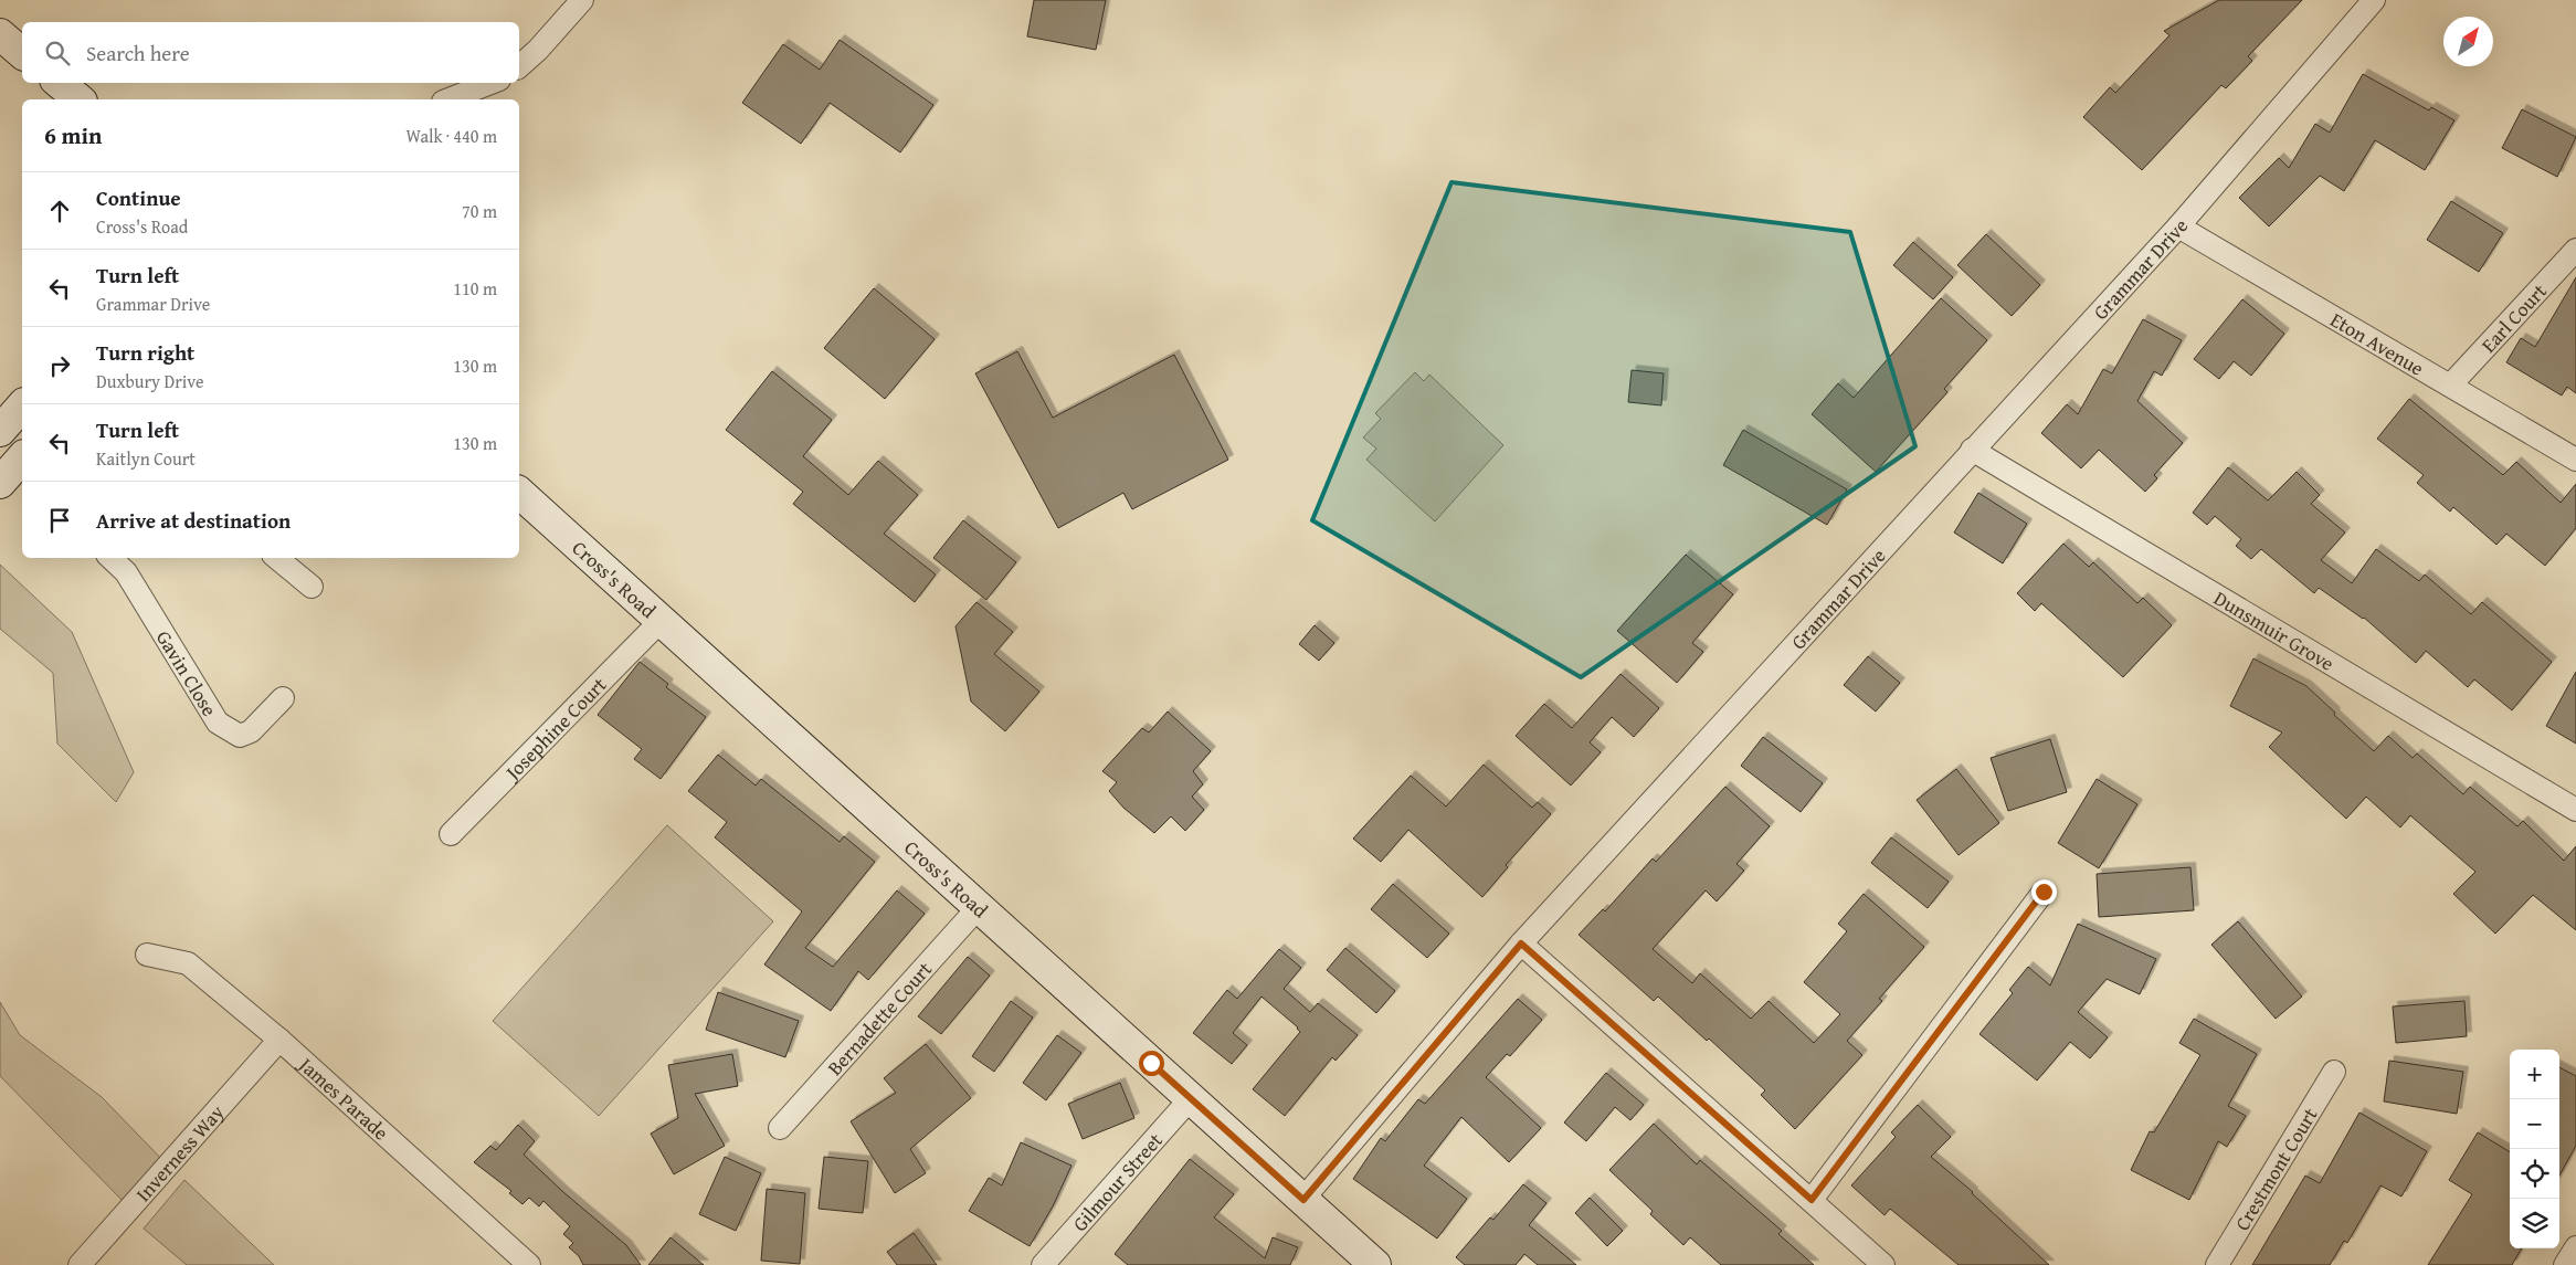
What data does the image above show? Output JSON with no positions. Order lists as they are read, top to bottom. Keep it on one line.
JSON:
{"streets":{"street":["Grammar Drive","Earl Court","Eton Avenue","Cross's Road","Dunsmuir Grove","Gavin Close","Josephine Court","Bernadette Court","James Parade","Inverness Way","Crestmont Court","Gilmour Street"]},"crossings":[["Grammar Drive","Eton Avenue"],["Grammar Drive","Cross's Road"],["Grammar Drive","Dunsmuir Grove"],["Earl Court","Eton Avenue"],["Cross's Road","Josephine Court"],["Cross's Road","Bernadette Court"],["Cross's Road","Gilmour Street"],["James Parade","Inverness Way"]],"north":"top right","page":{"search":"Search here","heading":["6 min","Walk · 440 m"],"list":[["Continue","Cross's Road","70 m"],["Turn left","Grammar Drive","110 m"],["Turn right","Duxbury Drive","130 m"],["Turn left","Kaitlyn Court","130 m"],"Arrive at destination"],"map_buttons":["+","−"]}}
